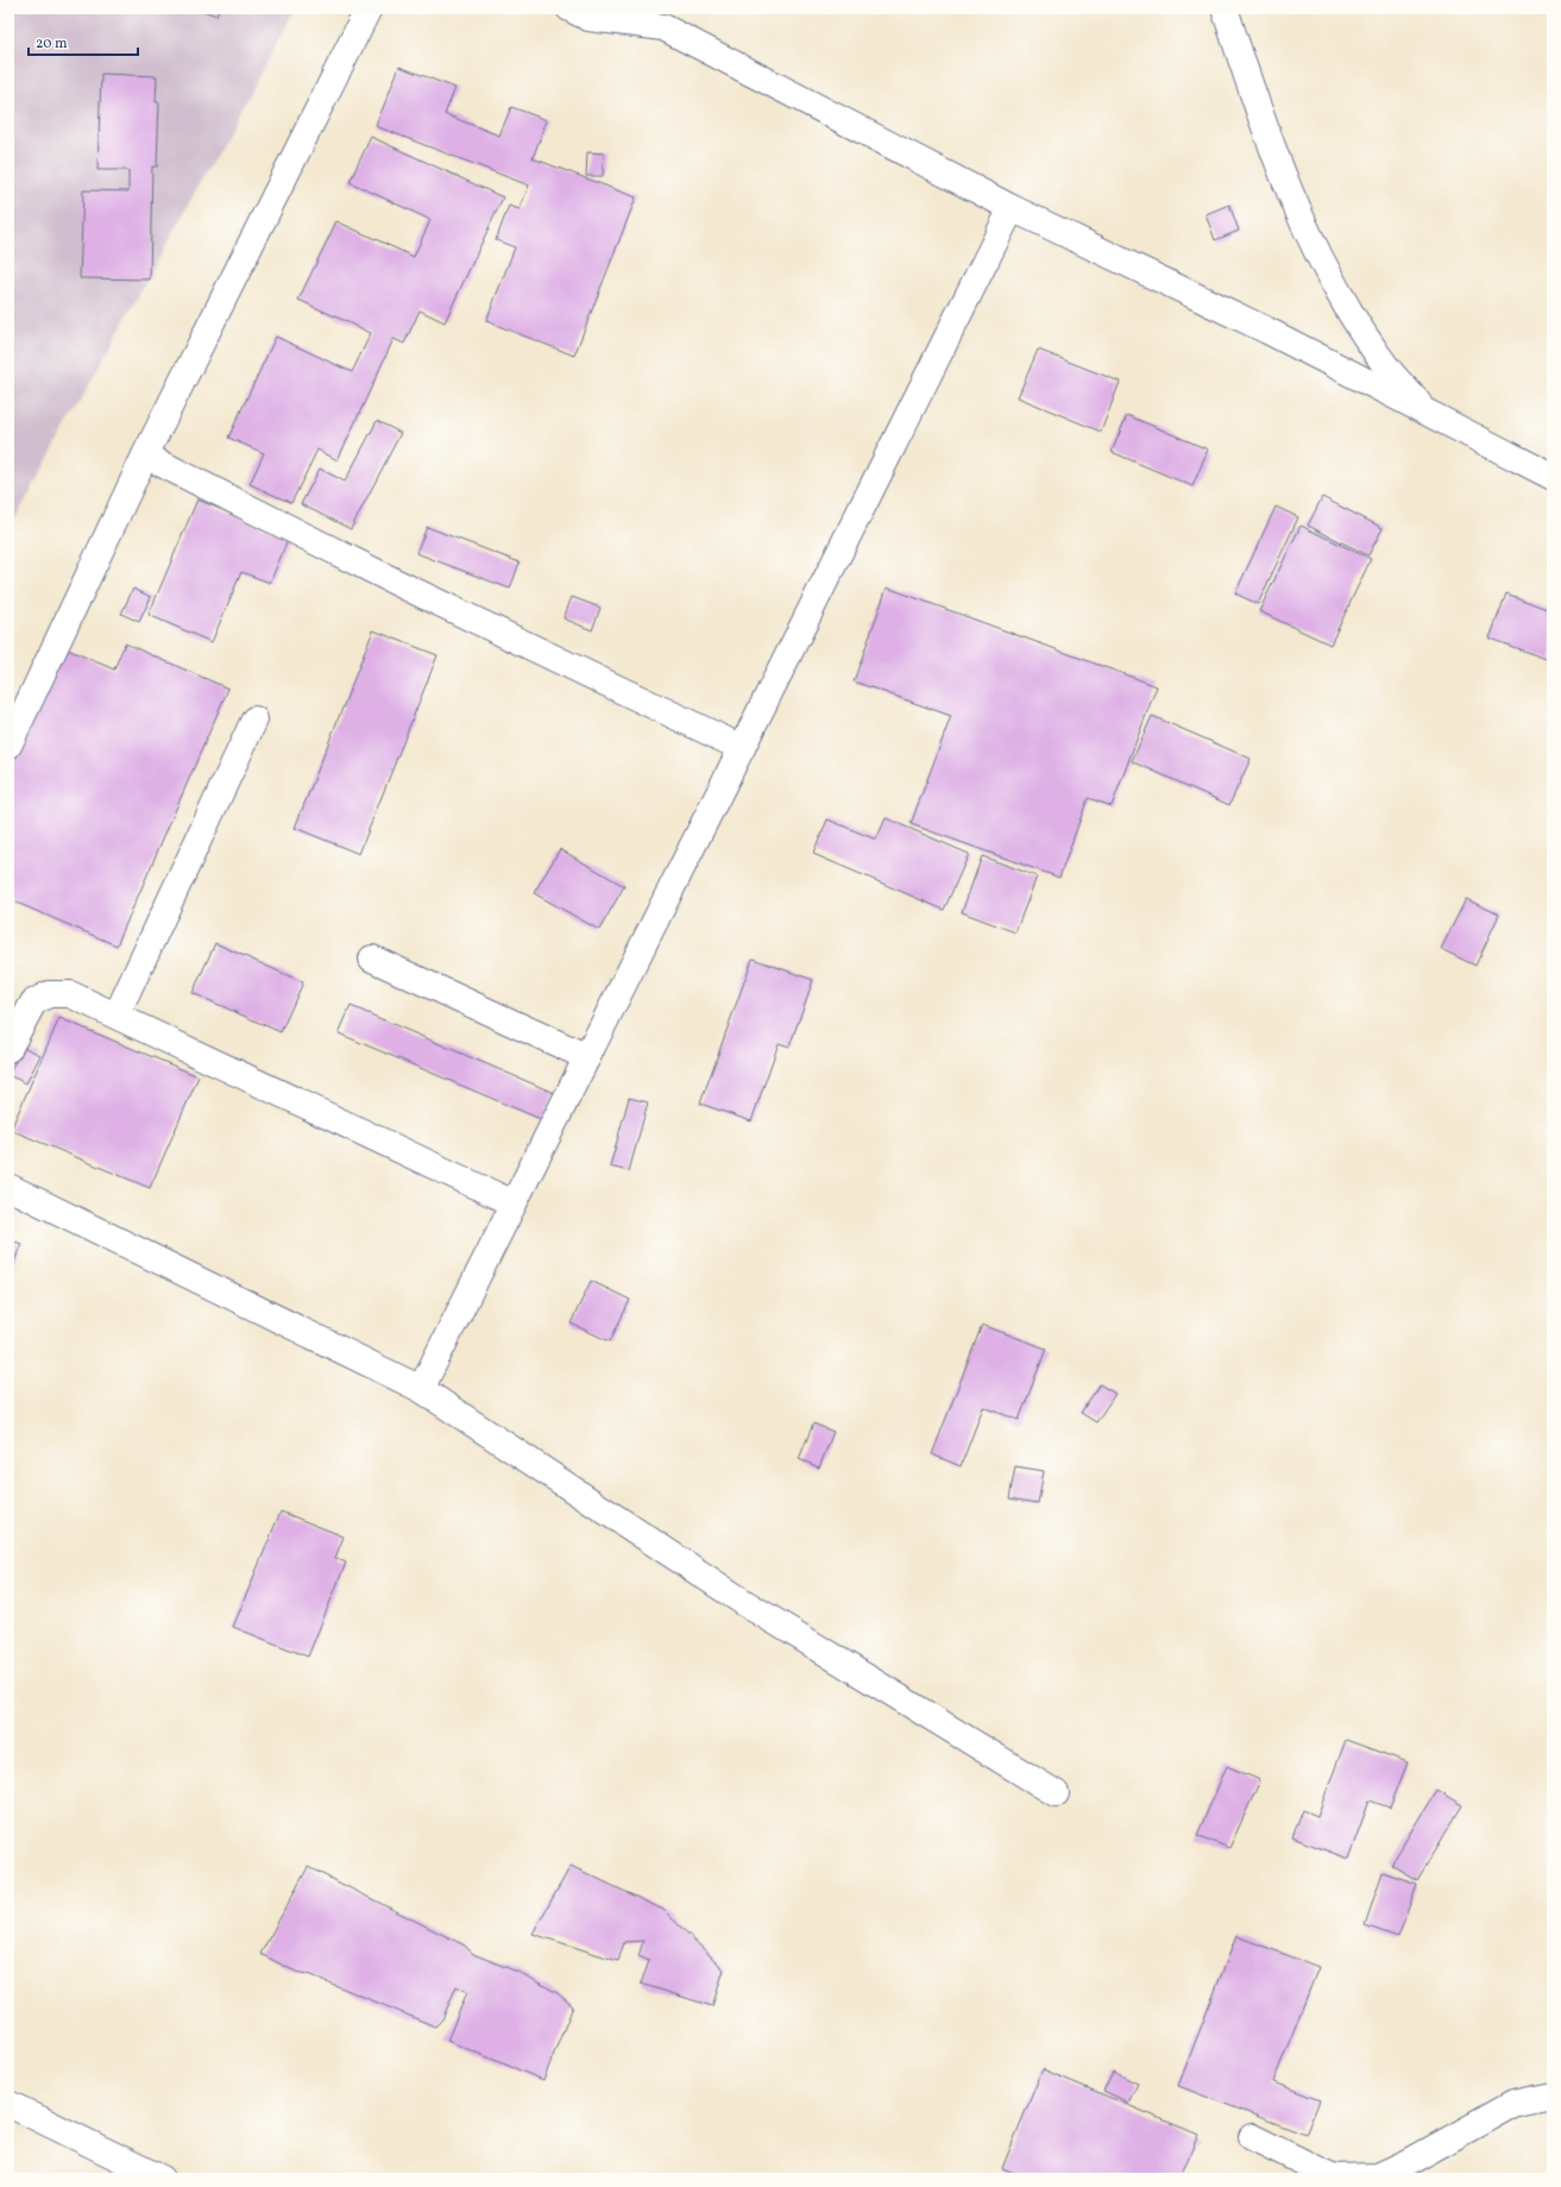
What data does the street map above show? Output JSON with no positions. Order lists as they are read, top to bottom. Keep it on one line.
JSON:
{"scale_bar":"20 m"}
